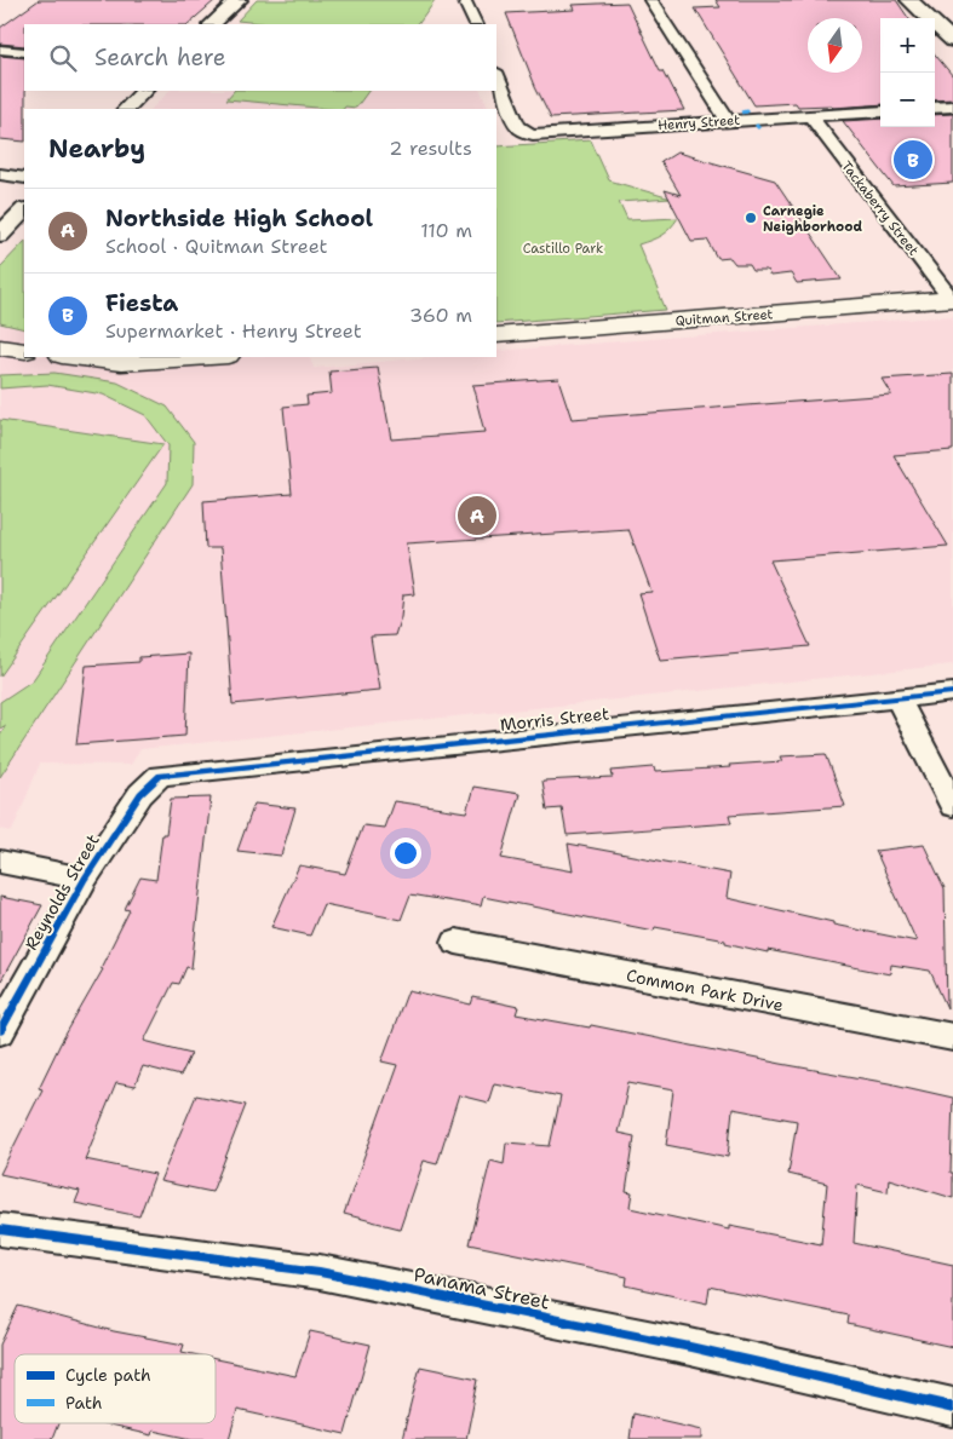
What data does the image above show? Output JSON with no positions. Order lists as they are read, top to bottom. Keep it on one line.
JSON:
{"streets":{"main road":["Quitman Street"],"street":["Henry Street","Tackaberry Street","Morris Street","Reynolds Street","Common Park Drive","Panama Street"]},"crossings":[["Henry Street","Tackaberry Street"],["Tackaberry Street","Quitman Street"],["Morris Street","Reynolds Street"]],"parks":["Castillo Park"],"places":["Carnegie Neighborhood"],"legend":["Cycle path","Path"],"north":"bottom","page":{"map_buttons":["+","−"],"search":"Search here","heading":["Nearby","2 results"],"pins":["B","A"],"list":[{"mark":"A","name":"Northside High School","note":"School · Quitman Street","value":"110 m"},{"mark":"B","name":"Fiesta","note":"Supermarket · Henry Street","value":"360 m"}]}}
